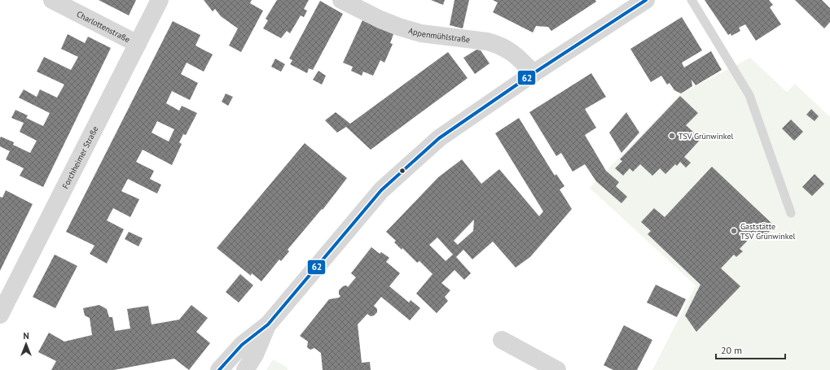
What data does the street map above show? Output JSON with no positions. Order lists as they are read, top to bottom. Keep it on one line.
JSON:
{"streets":{"street":["Charlottenstraße","Appenmühlstraße","Forchheimer Straße"]},"crossings":[["Charlottenstraße","Forchheimer Straße"]],"places":["TSV Grünwinkel","Gaststätte TSV Grünwinkel"],"lines":["transit line 62"],"scale_bar":"20 m","north":"top"}
